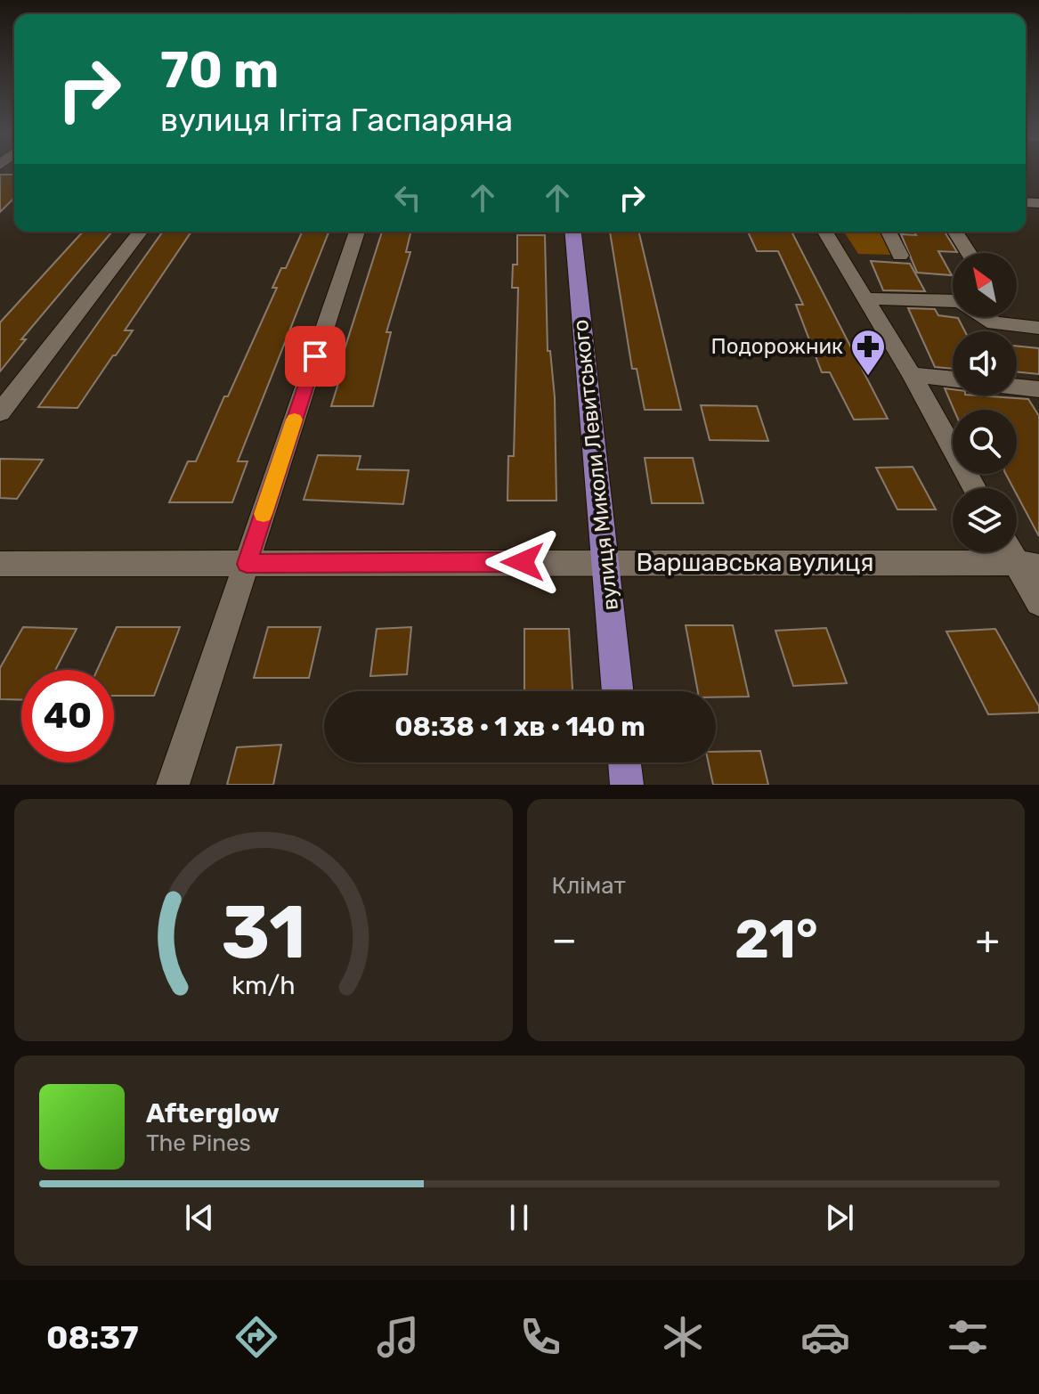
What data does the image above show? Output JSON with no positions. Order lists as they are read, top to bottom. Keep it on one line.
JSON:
{"streets":{"main road":["вулиця Миколи Левитського"],"street":["Варшавська вулиця"]},"crossings":[["вулиця Миколи Левитського","Варшавська вулиця"]],"places":{"pharmacy":["Подорожник"]},"north":"top left","page":{"turn":["70 m","вулиця Ігіта Гаспаряна"],"limit":"40","trip":"08:38 · 1 хв · 140 m","tile":"Клімат","heat":["−","21°","+"],"song":["Afterglow","The Pines"],"tabs":"08:37","gauge":["31","km/h"]}}
